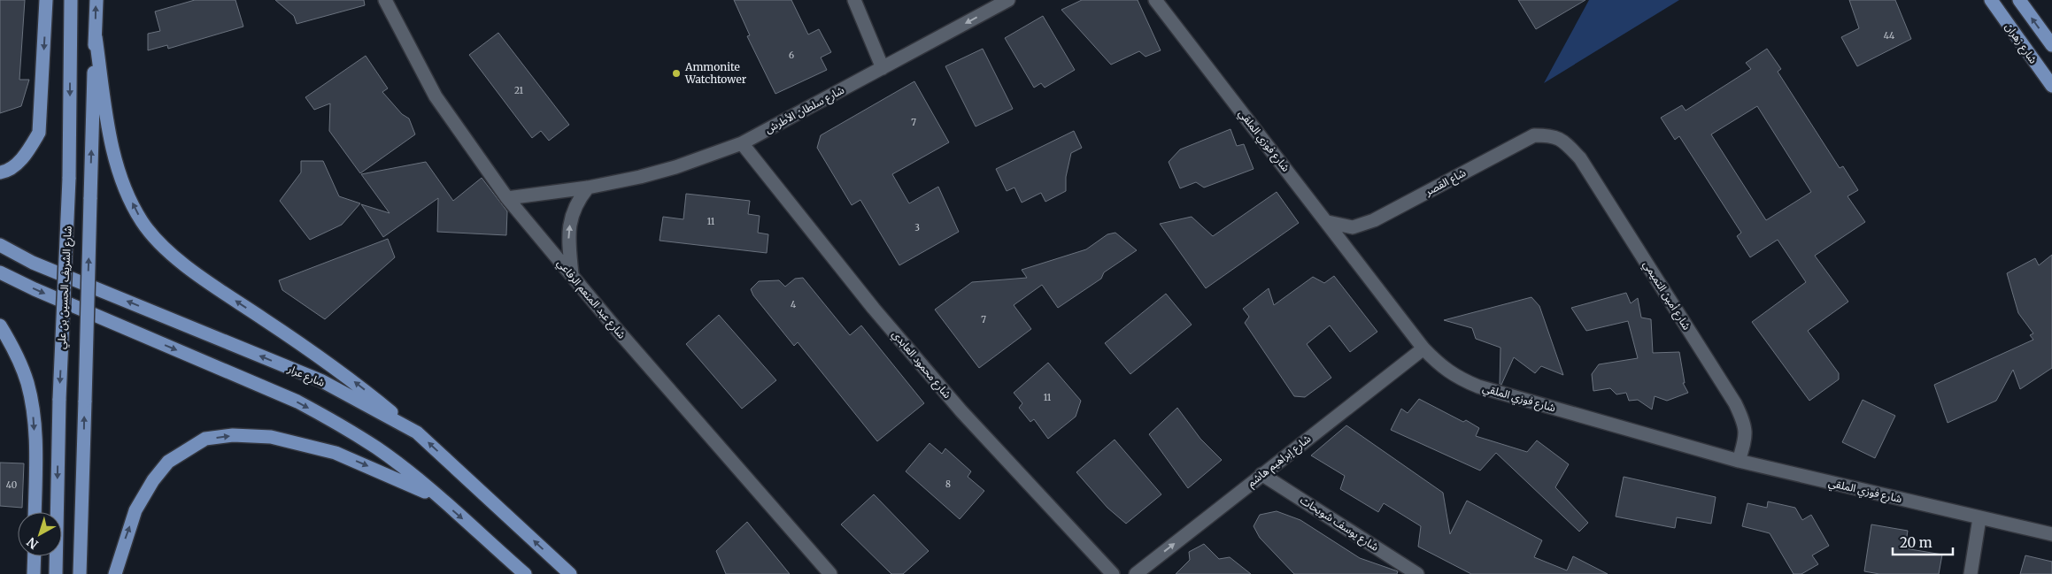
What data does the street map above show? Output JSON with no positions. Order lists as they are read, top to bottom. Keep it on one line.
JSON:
{"streets":{"main road":["شارع زهران","شارع الشريف الحسين بن علي","شارع عرار"],"street":["شارع سلطان الأطرش","شارع فوزي الملقي","شاع القصر","شارع أمين التميمي","شارع عبد المنعم الرفاعي","شارع محمود العابدي","شارع إبراهيم هاشم","شارع يوسف شويحات"]},"crossings":[["شارع سلطان الأطرش","شارع عبد المنعم الرفاعي"],["شارع سلطان الأطرش","شارع محمود العابدي"],["شارع فوزي الملقي","شاع القصر"],["شارع فوزي الملقي","شارع أمين التميمي"],["شارع فوزي الملقي","شارع إبراهيم هاشم"],["شاع القصر","شارع أمين التميمي"],["شارع إبراهيم هاشم","شارع يوسف شويحات"]],"one_way":["شارع إبراهيم هاشم"],"places":["Ammonite Watchtower"],"house_numbers":["44","6","21","7","11","3","4","7","11","8","40"],"scale_bar":"20 m","north":"bottom left"}
